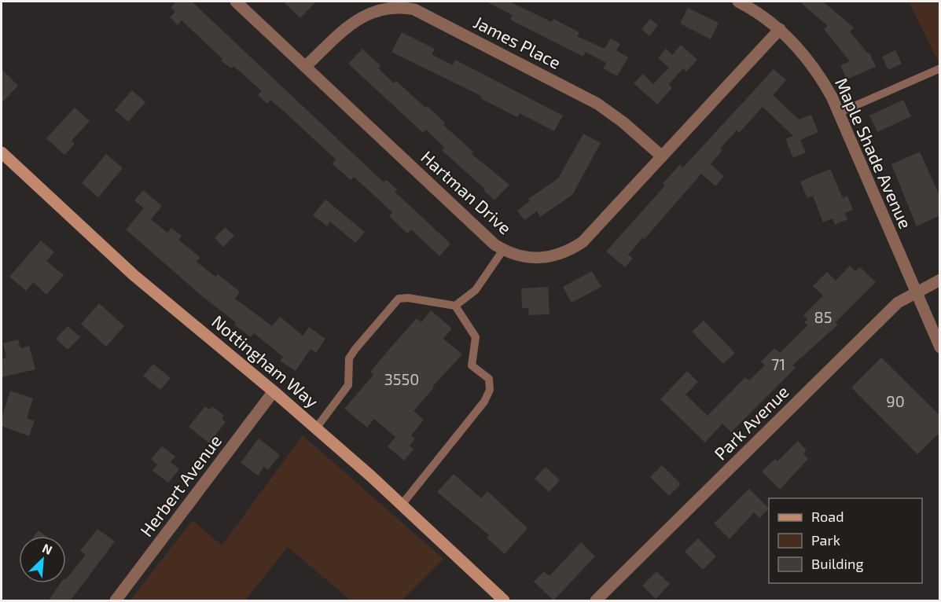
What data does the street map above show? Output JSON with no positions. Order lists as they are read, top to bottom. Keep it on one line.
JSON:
{"streets":{"street":["James Place","Maple Shade Avenue","Hartman Drive","Nottingham Way","Park Avenue","Herbert Avenue"]},"crossings":[["James Place","Hartman Drive"],["Maple Shade Avenue","Hartman Drive"],["Maple Shade Avenue","Park Avenue"],["Nottingham Way","Herbert Avenue"]],"house_numbers":["85","71","3550","90"],"legend":["Road","Park","Building"],"north":"top right"}
